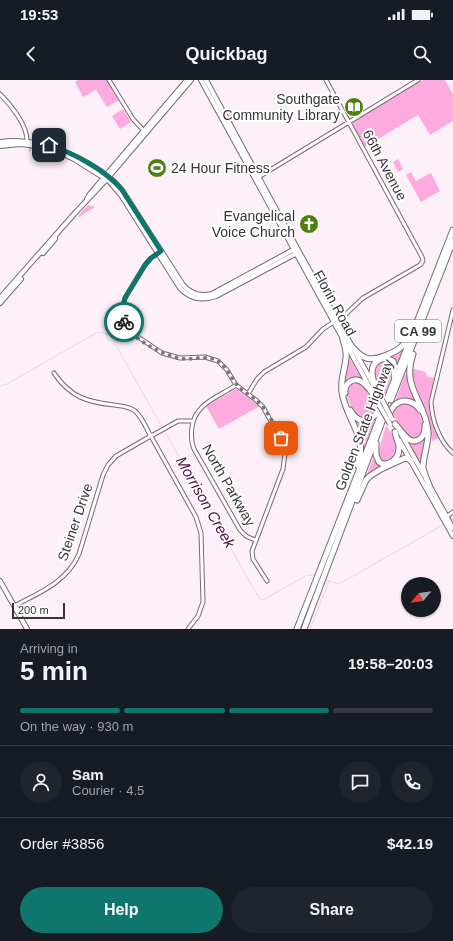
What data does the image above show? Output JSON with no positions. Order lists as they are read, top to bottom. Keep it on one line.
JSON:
{"streets":{"highway":["CA 99","Golden State Highway"],"main road":["Florin Road"],"street":["66th Avenue","North Parkway","Steiner Drive"]},"crossings":[["66th Avenue","Florin Road"],["North Parkway","Steiner Drive"]],"water":["Morrison Creek"],"places":{"library":["Southgate Community Library"],"sports":["24 Hour Fitness"],"church":["Evangelical Voice Church"]},"scale_bar":"200 m","north":"bottom left","page":{"status":"19:53","header":"Quickbag","scale":"200 m","heading":["5 min","Arriving in","19:58–20:03"],"panel":["Sam","Courier · 4.5","Order #3856","$42.19"],"bar":"On the way · 930 m","buttons":["Help","Share"]}}
